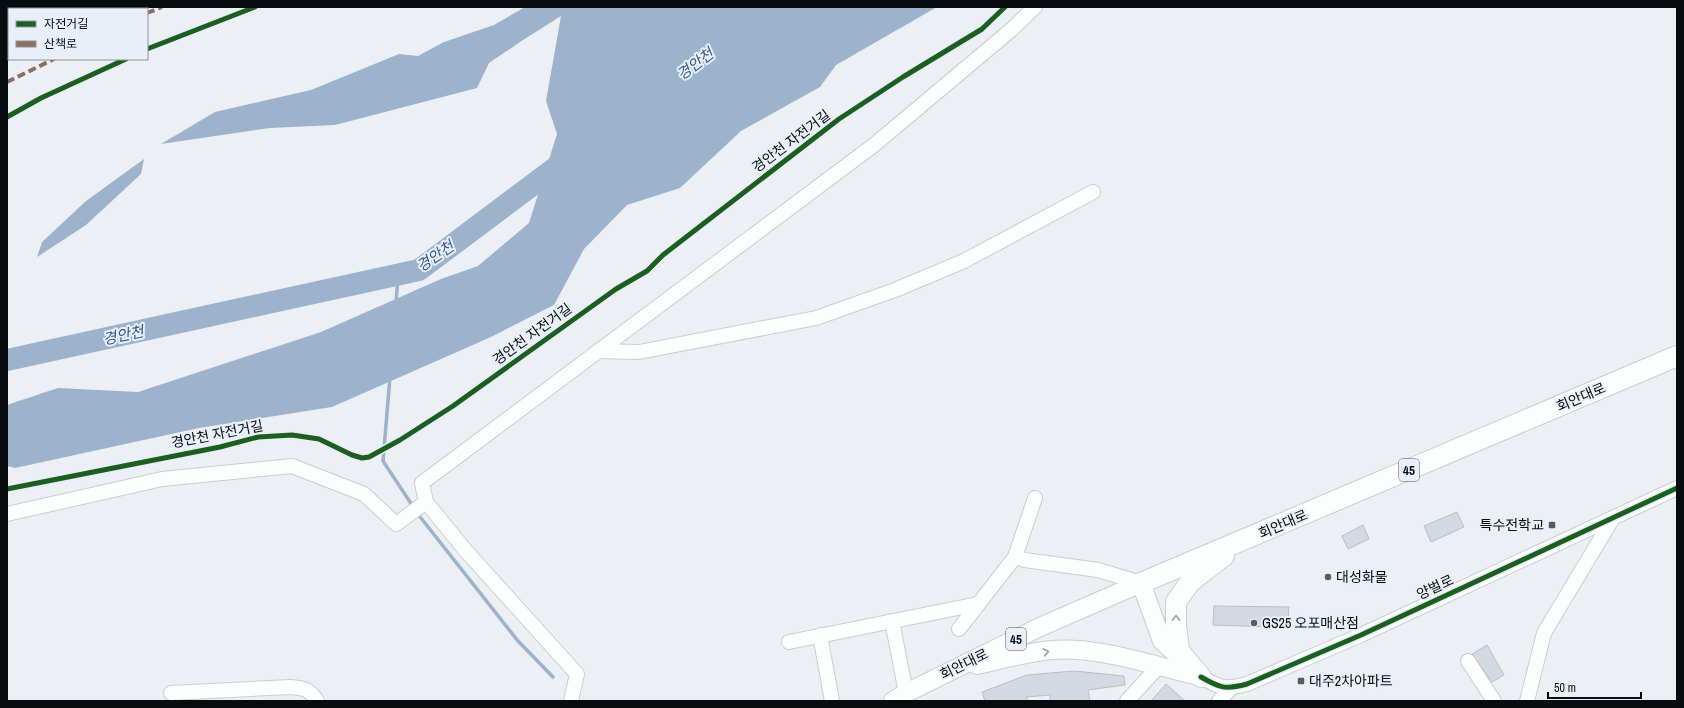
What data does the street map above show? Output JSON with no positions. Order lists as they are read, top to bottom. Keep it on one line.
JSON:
{"streets":{"highway":["회안대로","45"],"street":["양벌로"],"cycle path":["경안천 자전거길"]},"water":["경안천"],"places":{"transit":["특수전학교","대주2차아파트"],"other":["대성화물","GS25 오포매산점"]},"legend":["자전거길","산책로"],"scale_bar":"50 m"}
